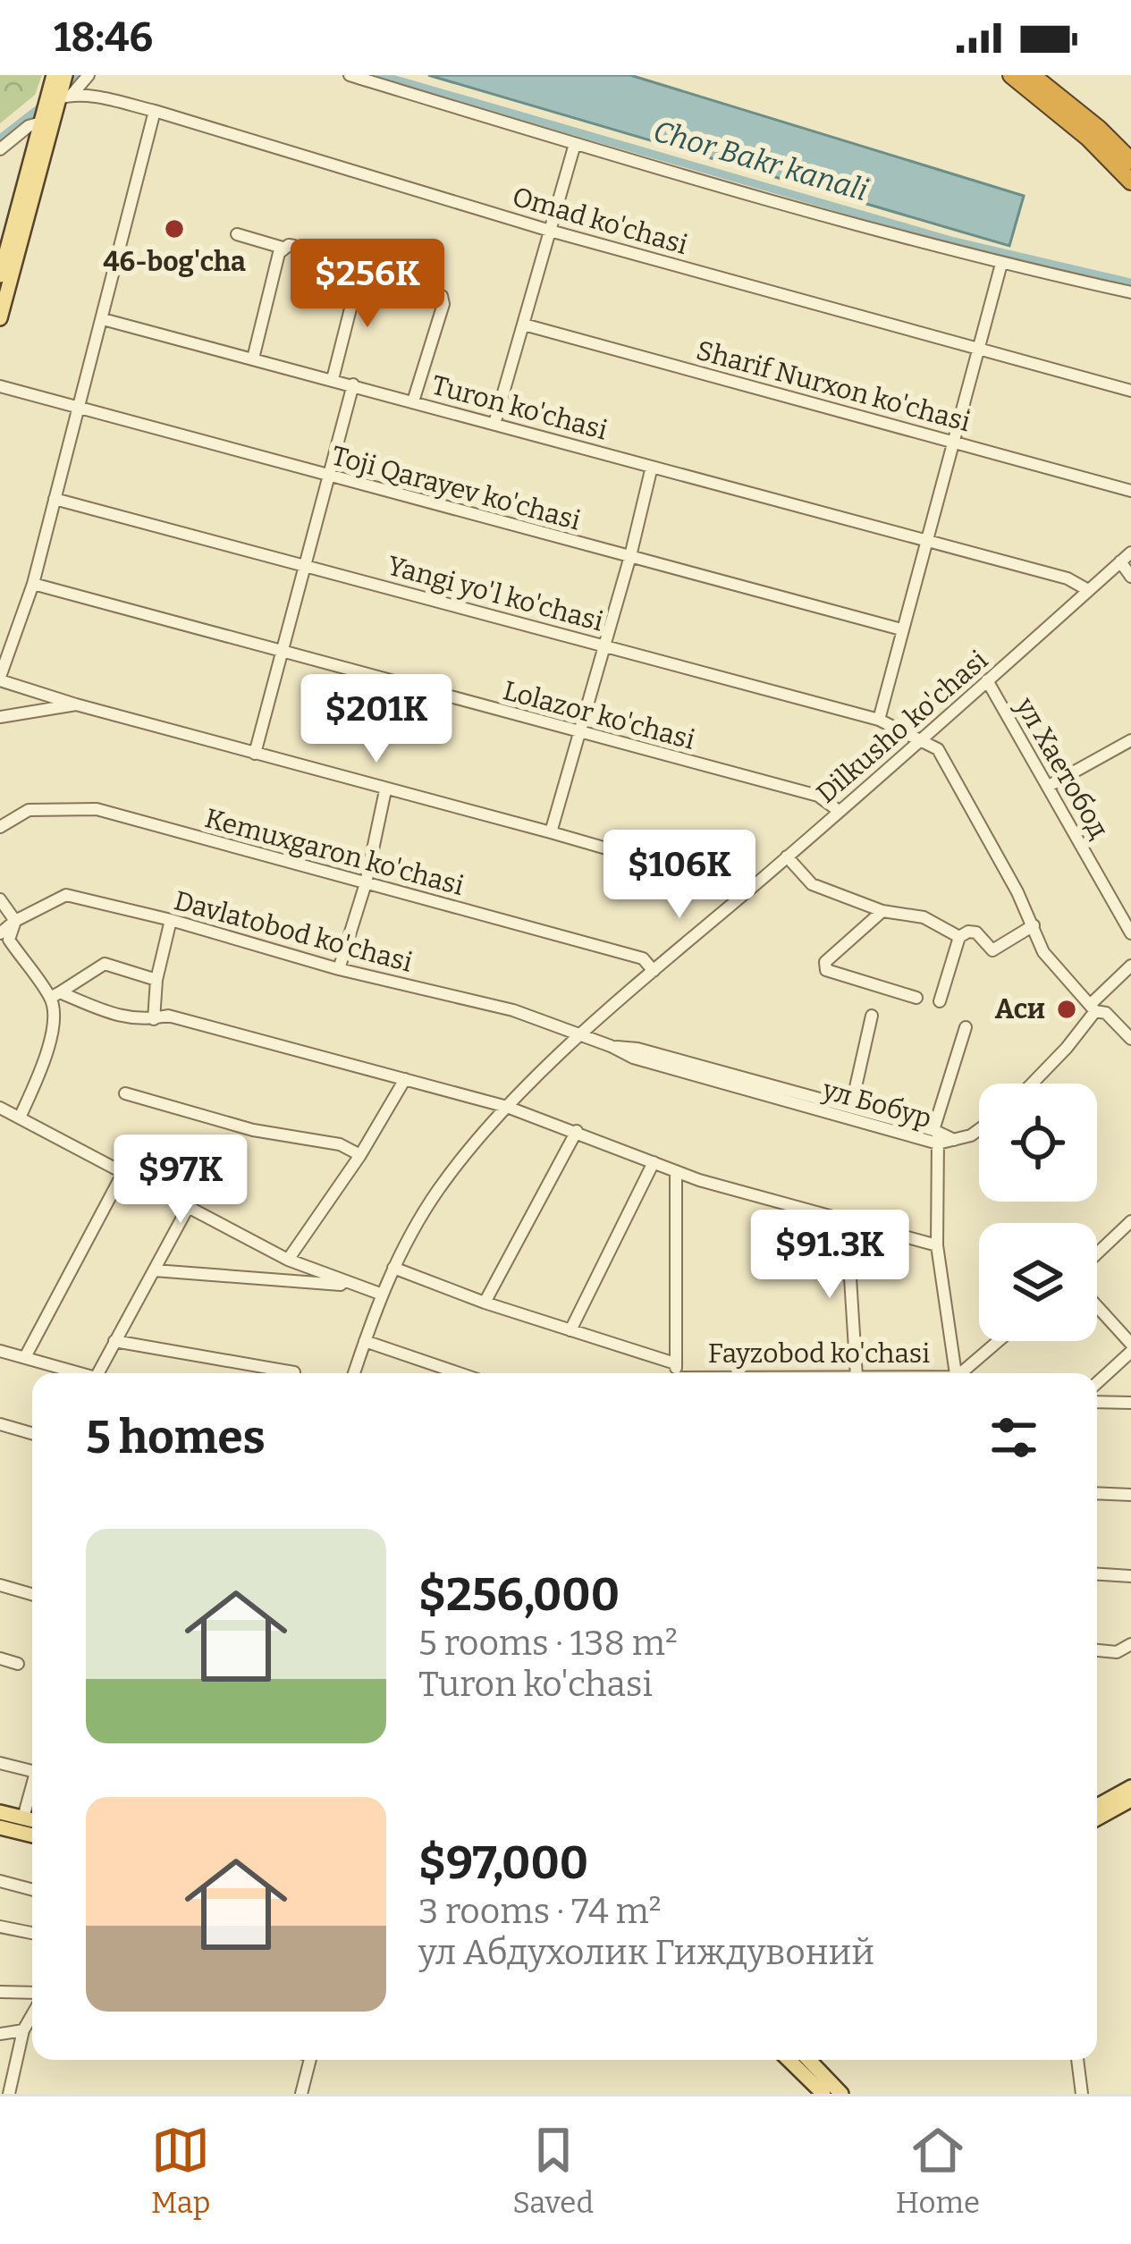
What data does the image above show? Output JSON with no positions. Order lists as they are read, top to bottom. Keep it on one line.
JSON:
{"streets":{"street":["Omad ko'chasi","Sharif Nurxon ko'chasi","Turon ko'chasi","Toji Qarayev ko'chasi","Yangi yo'l ko'chasi","Lolazor ko'chasi","Dilkusho ko'chasi","ул Хаетобод","Kemuxgaron ko'chasi","Davlatobod ko'chasi","ул Бобур"]},"crossings":[["Turon ko'chasi","Dilkusho ko'chasi"],["Yangi yo'l ko'chasi","Dilkusho ko'chasi"],["Lolazor ko'chasi","Dilkusho ko'chasi"],["Dilkusho ko'chasi","ул Хаетобод"],["Dilkusho ko'chasi","Kemuxgaron ko'chasi"],["Dilkusho ko'chasi","Davlatobod ko'chasi"],["Dilkusho ko'chasi","ул Бобур"],["Davlatobod ko'chasi","ул Бобур"]],"water":["Chor Bakr kanali"],"places":["46-bog'cha","Аси"],"page":{"status":"18:46","price":["$256K","$201K","$106K","$97K","$91.3K"],"heading":"5 homes","list":[{"name":"$256,000","note":"5 rooms · 138 m² · Turon ko'chasi"},{"name":"$97,000","note":"3 rooms · 74 m² · ул Абдухолик Гиждувоний"}],"tabs":["Map","Saved","Home"]}}
